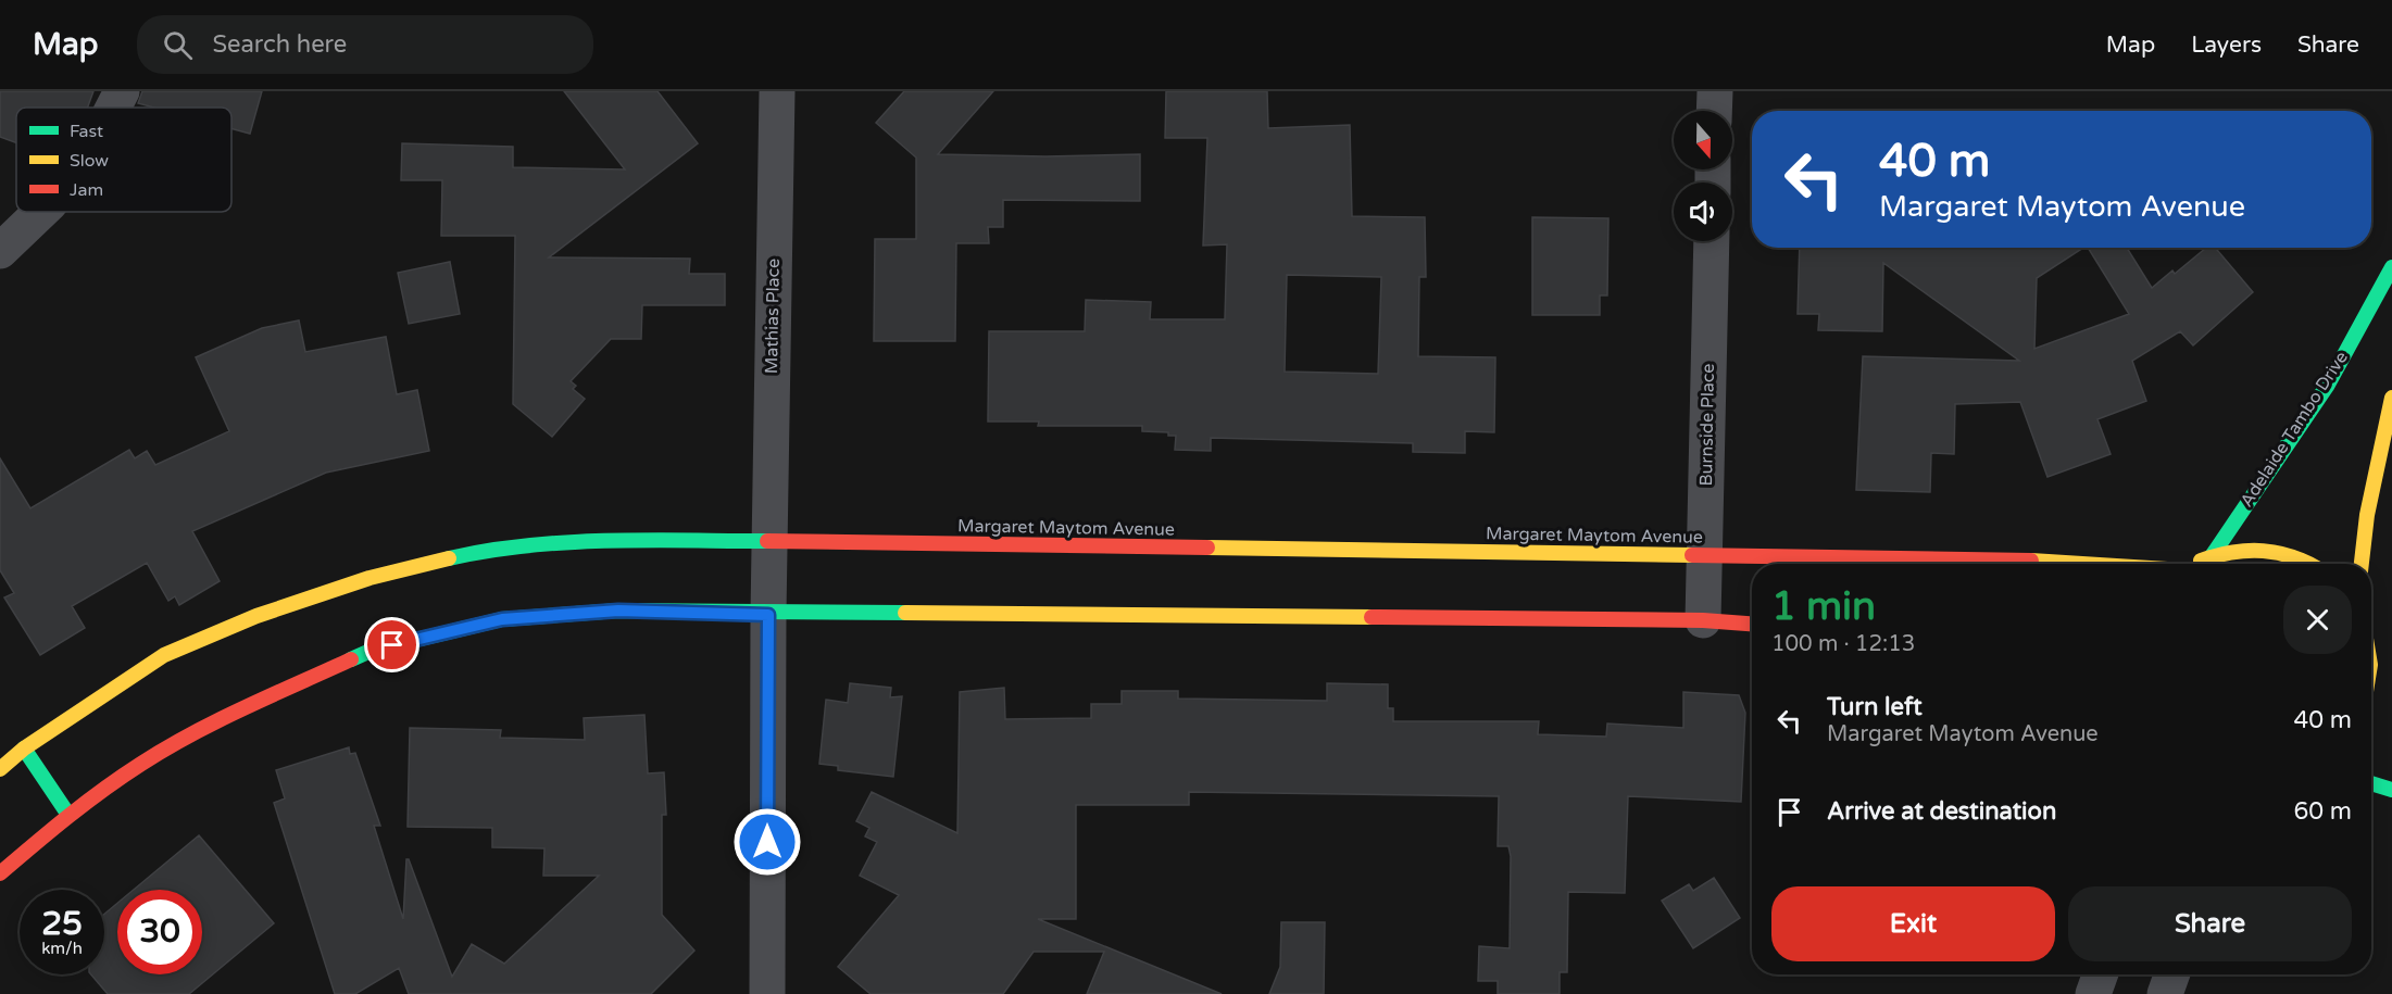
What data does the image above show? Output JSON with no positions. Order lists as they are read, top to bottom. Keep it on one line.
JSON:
{"streets":{"street":["Mathias Place","Burnside Place","Adelaide Tambo Drive","Margaret Maytom Avenue"]},"crossings":[["Mathias Place","Margaret Maytom Avenue"],["Burnside Place","Margaret Maytom Avenue"]],"legend":["Fast","Slow","Jam"],"north":"bottom","page":{"header":"Map","search":"Search here","nav":["Map","Layers","Share"],"turn":["40 m","Margaret Maytom Avenue"],"heading":["1 min","100 m · 12:13"],"list":[{"name":"Turn left","note":"Margaret Maytom Avenue","value":"40 m"},{"name":"Arrive at destination","value":"60 m"}],"buttons":["Exit","Share"],"speed":"25 km/h","limit":"30"}}
